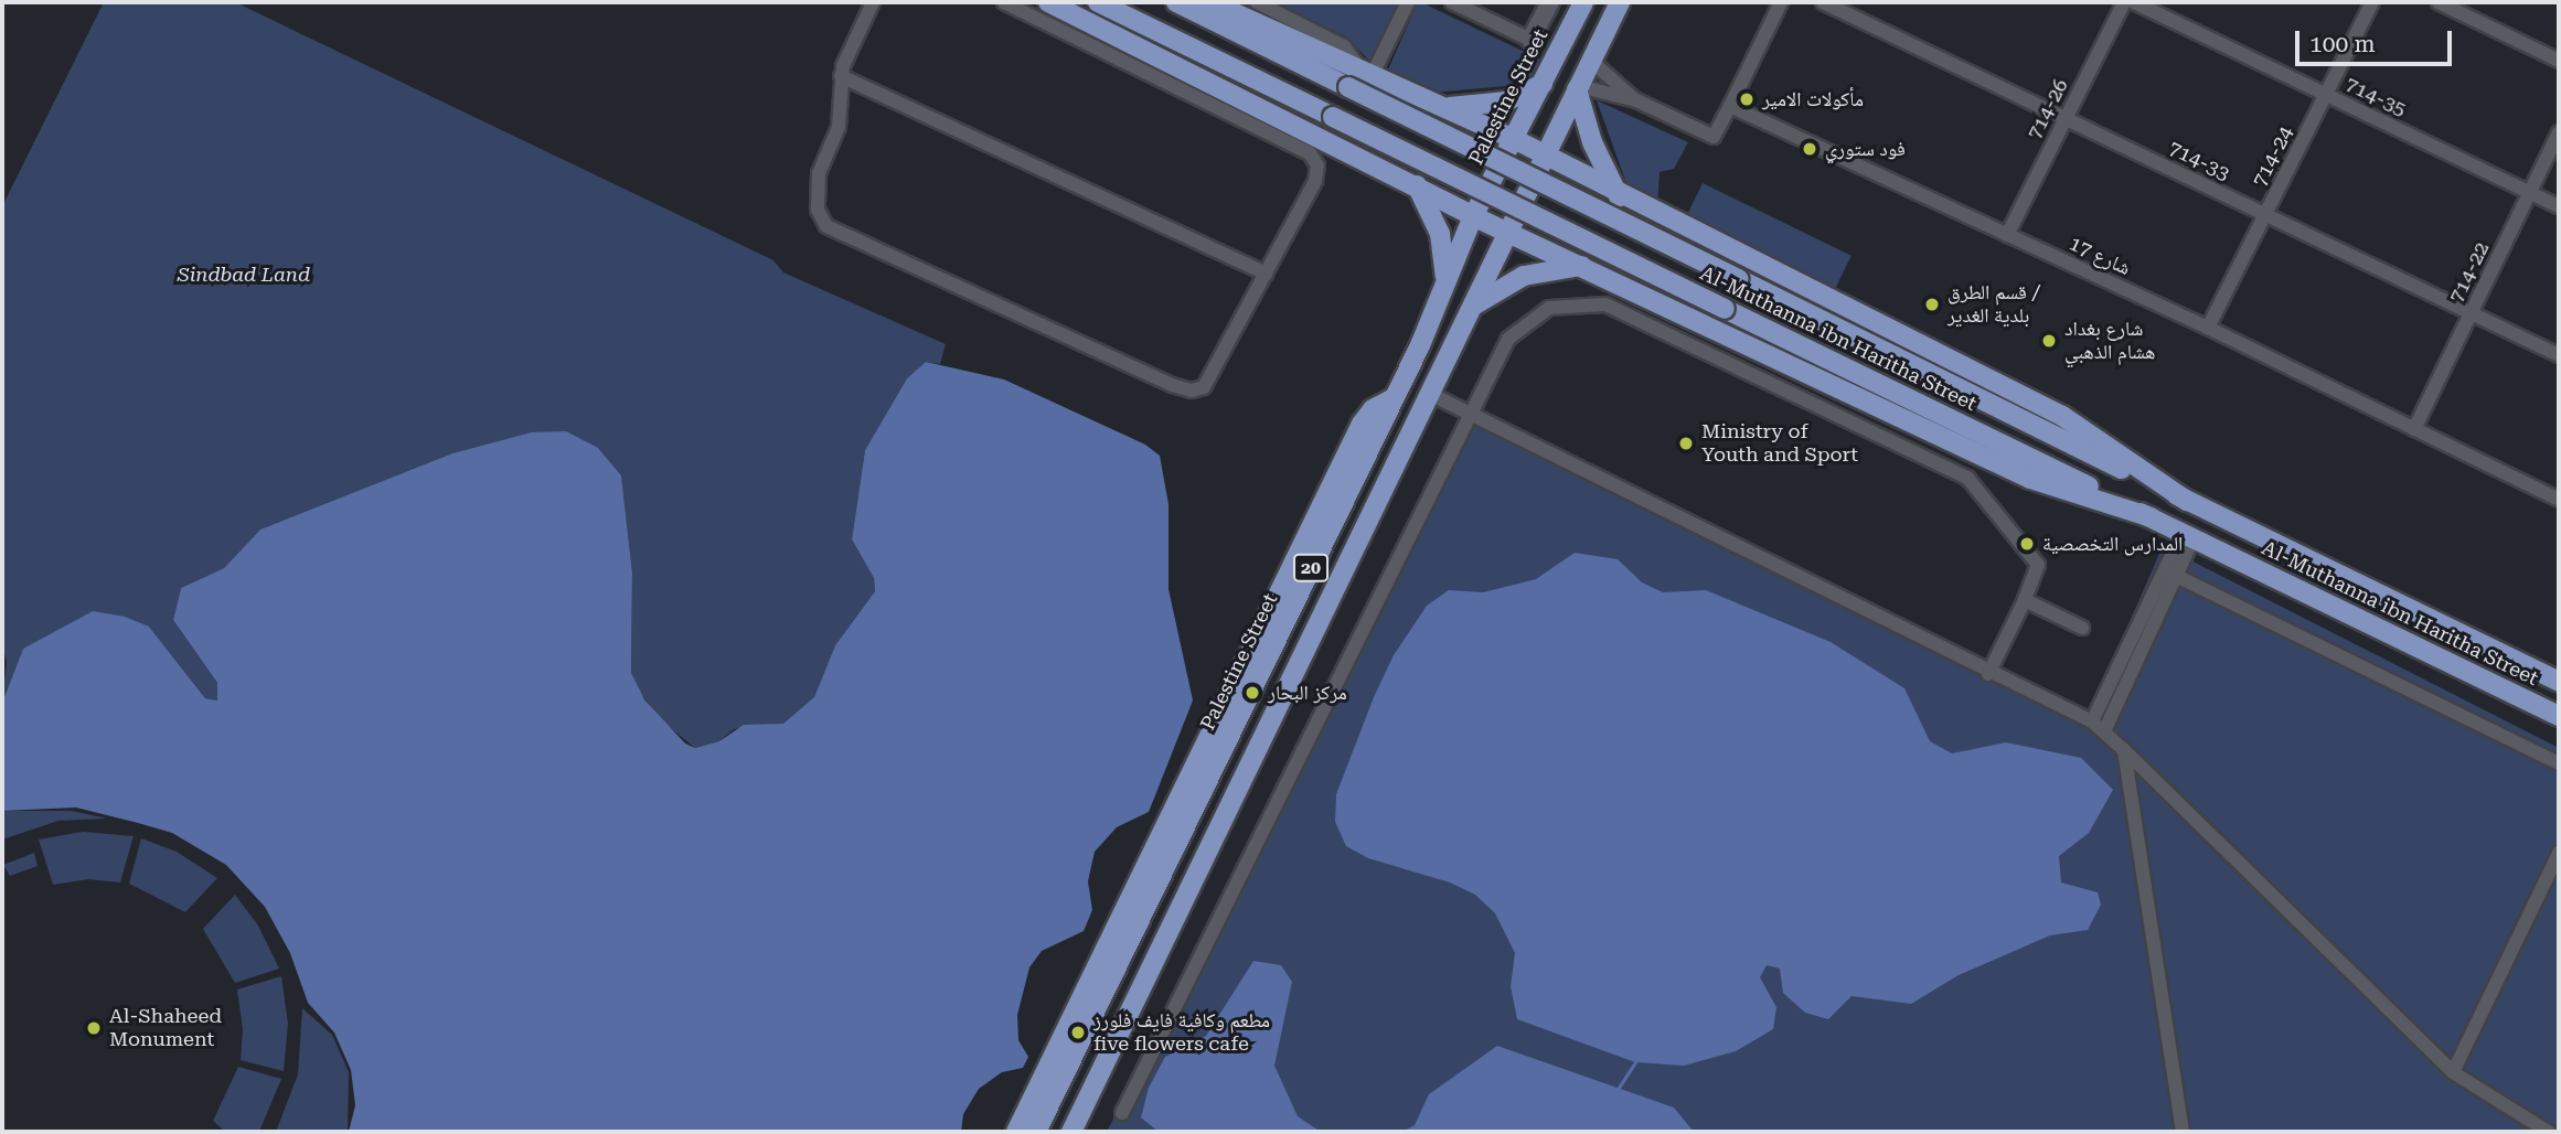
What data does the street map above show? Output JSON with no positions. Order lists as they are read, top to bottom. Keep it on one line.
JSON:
{"streets":{"main road":["Palestine Street","Al-Muthanna ibn Haritha Street","20"],"street":["714-35","714-26","714-24","714-33","شارع 17","714-22"]},"crossings":[["714-35","714-24"],["714-35","714-22"],["714-26","714-33"],["714-26","شارع 17"],["714-24","714-33"],["714-24","شارع 17"],["714-33","714-22"],["شارع 17","714-22"]],"parks":["Sindbad Land"],"places":["مأكولات الامير","فود ستوري","قسم الطرق / بلدية الغدير","شارع بغداد هشام الذهبي","Ministry of Youth and Sport","المدارس التخصصية","مركز البحار","Al-Shaheed Monument","مطعم وكافية فايف فلورز five flowers cafe"],"scale_bar":"100 m"}
